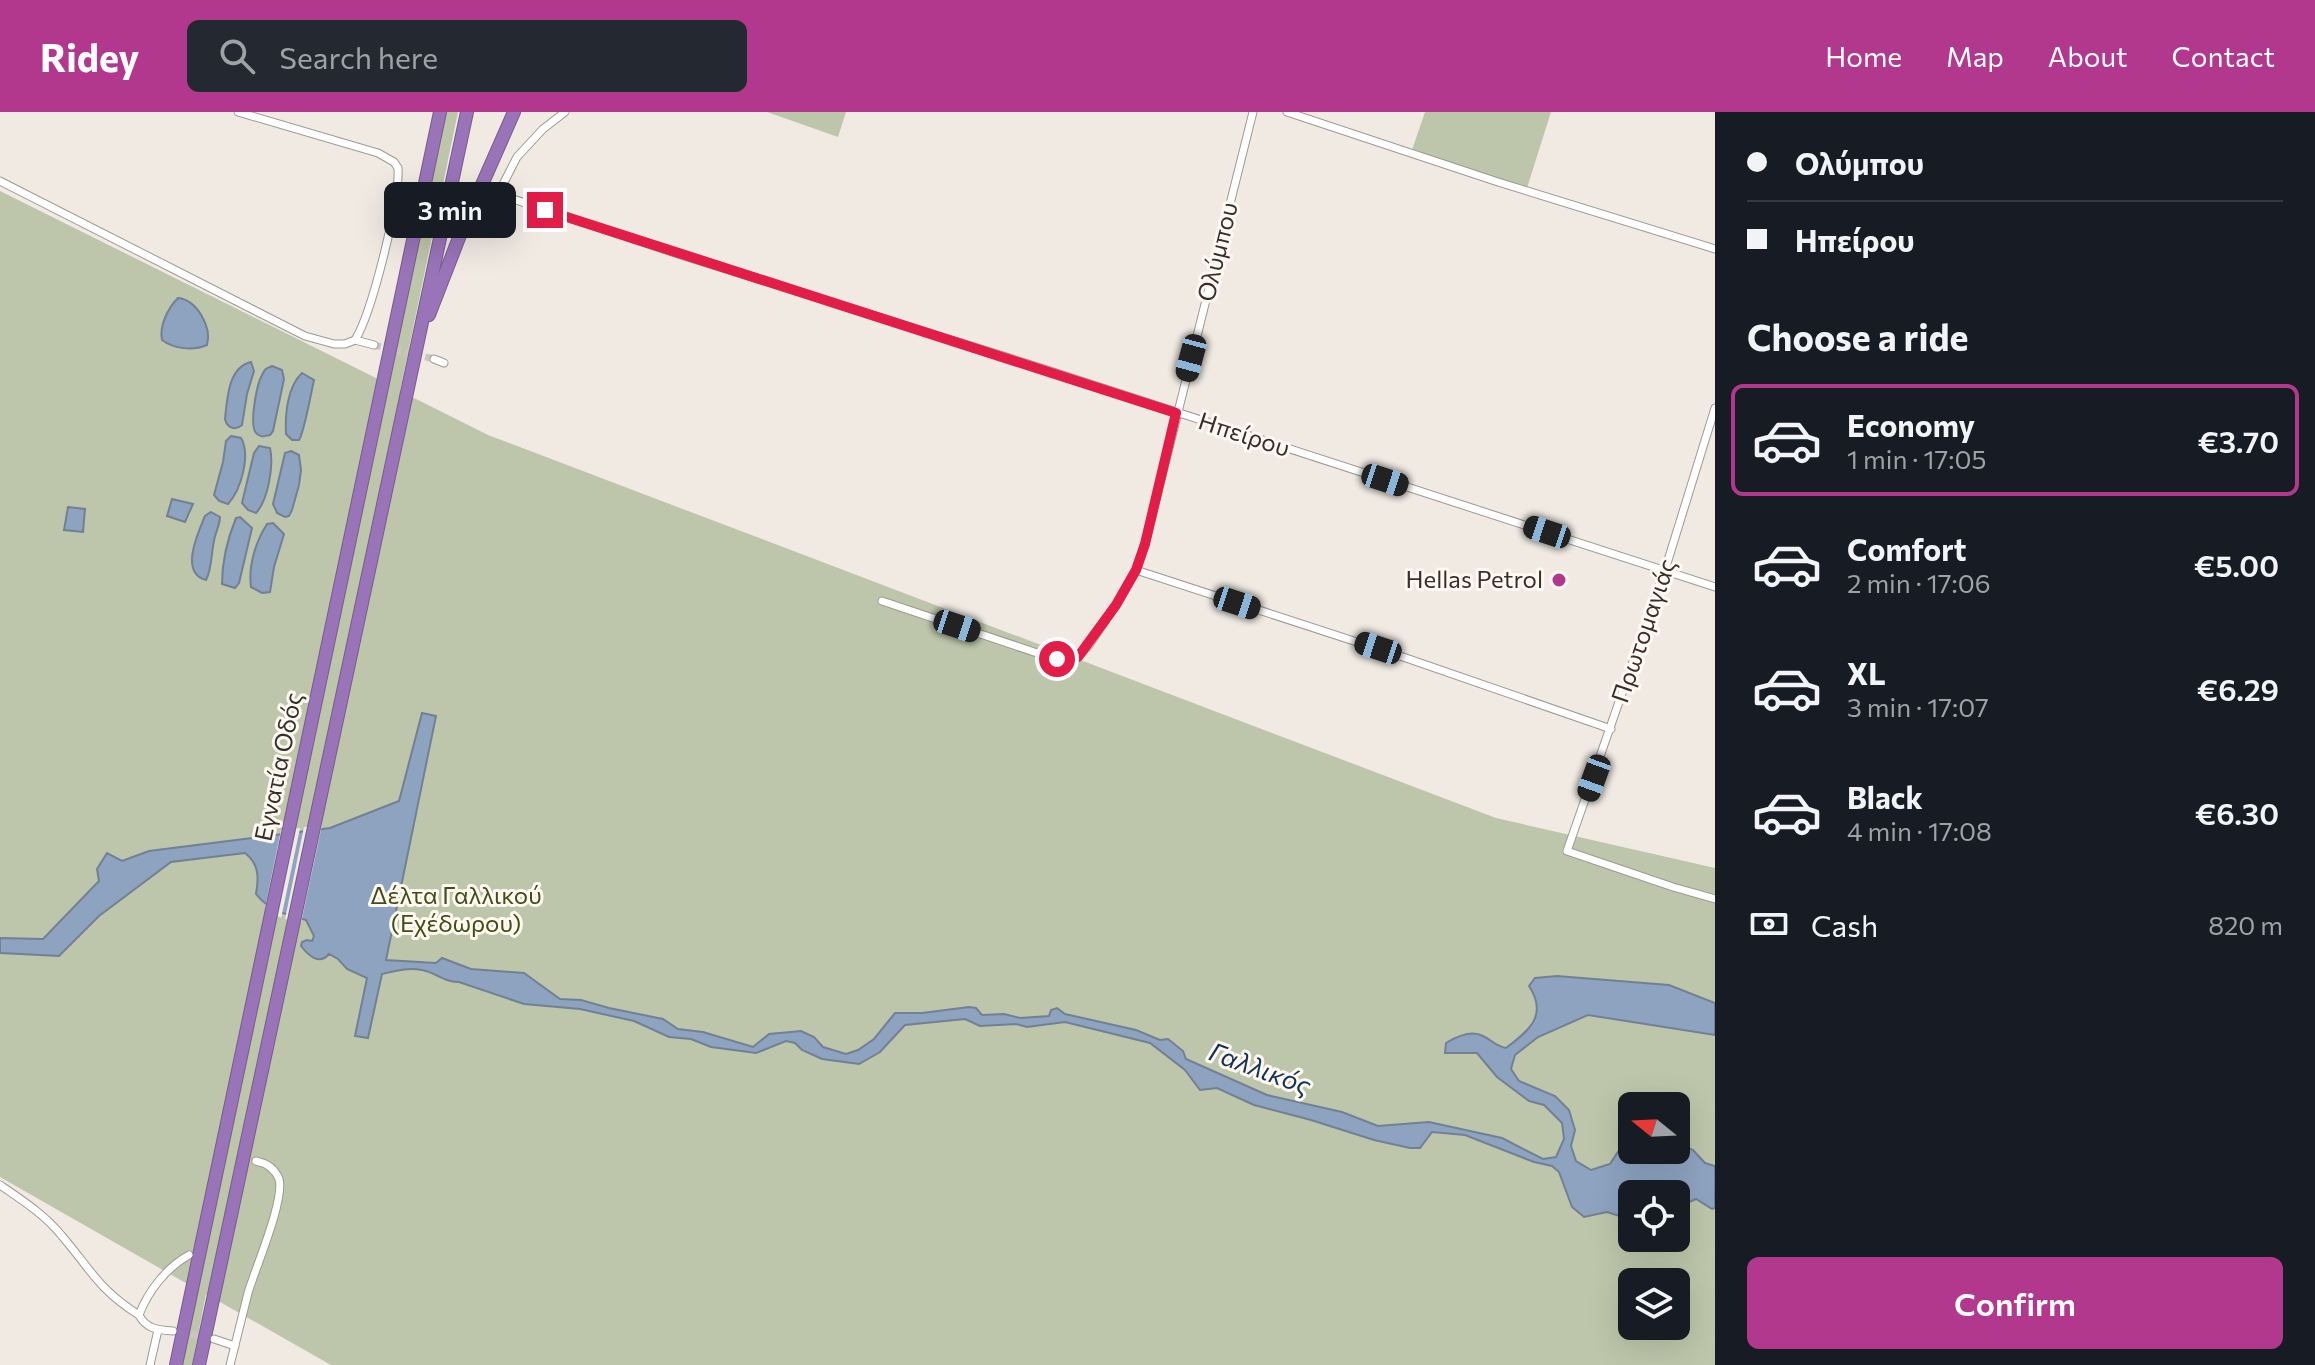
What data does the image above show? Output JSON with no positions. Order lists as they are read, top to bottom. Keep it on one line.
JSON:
{"streets":{"highway":["Εγνατία Οδός"],"street":["Ολύμπου","Ηπείρου","Πρωτομαγιάς"]},"crossings":[["Ολύμπου","Ηπείρου"],["Ηπείρου","Πρωτομαγιάς"]],"water":["Γαλλικός"],"parks":["Δέλτα Γαλλικού (Εχέδωρου)"],"places":["Hellas Petrol"],"north":"left","page":{"header":"Ridey","search":"Search here","nav":["Home","Map","About","Contact"],"banner":["Ολύμπου","Ηπείρου"],"bubble":"3 min","heading":"Choose a ride","list":[{"name":"Economy","note":"1 min · 17:05","value":"€3.70"},{"name":"Comfort","note":"2 min · 17:06","value":"€5.00"},{"name":"XL","note":"3 min · 17:07","value":"€6.29"},{"name":"Black","note":"4 min · 17:08","value":"€6.30"}],"pay":["Cash","820 m"],"buttons":"Confirm"}}
